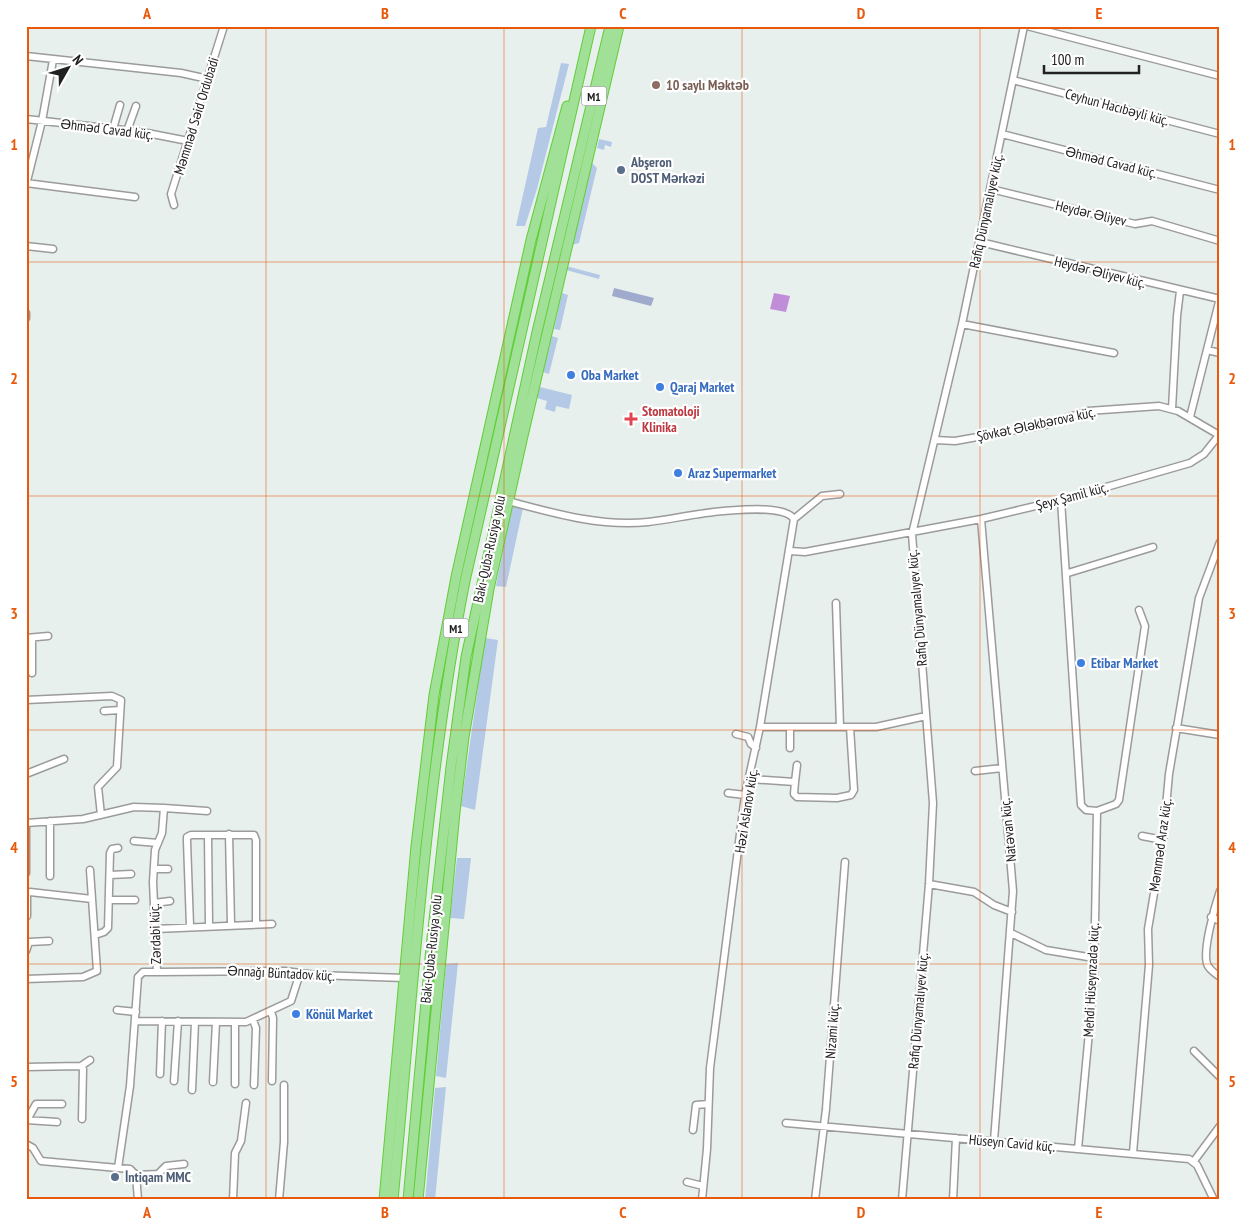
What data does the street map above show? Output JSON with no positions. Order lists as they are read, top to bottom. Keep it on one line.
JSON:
{"streets":{"highway":["M1","Bakı-Quba-Rusiya yolu"],"street":["Ceyhun Hacıbəyli küç.","Məmməd Səid Ordubadi","Əhməd Cavad küç.","Rafiq Dünyamalıyev küç.","Heydər Əliyev","Heydər Əliyev küç.","Şövkət Ələkbərova küç.","Şeyx Şamil küç.","Həzi Aslanov küç.","Natəvan küç.","Məmməd Araz küç.","Zərdabi küç.","Ənnağı Büntadov küç.","Mehdi Hüseynzadə küç.","Nizami küç.","Hüseyn Cavid küç."]},"crossings":[["Ceyhun Hacıbəyli küç.","Rafiq Dünyamalıyev küç."],["Məmməd Səid Ordubadi","Əhməd Cavad küç."],["Əhməd Cavad küç.","Rafiq Dünyamalıyev küç."],["Rafiq Dünyamalıyev küç.","Heydər Əliyev"],["Rafiq Dünyamalıyev küç.","Heydər Əliyev küç."],["Rafiq Dünyamalıyev küç.","Şövkət Ələkbərova küç."],["Rafiq Dünyamalıyev küç.","Şeyx Şamil küç."],["Rafiq Dünyamalıyev küç.","Hüseyn Cavid küç."],["Şövkət Ələkbərova küç.","Şeyx Şamil küç."],["Şeyx Şamil küç.","Həzi Aslanov küç."],["Şeyx Şamil küç.","Natəvan küç."],["Natəvan küç.","Hüseyn Cavid küç."],["Məmməd Araz küç.","Hüseyn Cavid küç."],["Zərdabi küç.","Ənnağı Büntadov küç."],["Mehdi Hüseynzadə küç.","Hüseyn Cavid küç."],["Nizami küç.","Hüseyn Cavid küç."]],"places":{"other":["10 saylı Məktəb","Abşeron DOST Mərkəzi","Oba Market","Qaraj Market","Araz Supermarket","Etibar Market","Könül Market","İntiqam MMC"],"health":["Stomatoloji Klinika"]},"scale_bar":"100 m","north":"top right","grid":{"columns":["A","B","C","D","E"],"rows":["1","2","3","4","5"]}}
